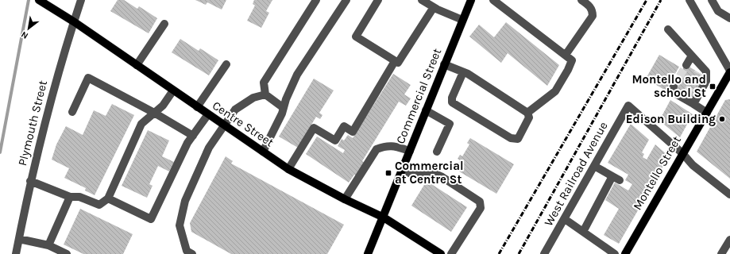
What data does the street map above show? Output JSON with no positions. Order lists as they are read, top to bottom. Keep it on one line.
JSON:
{"streets":{"main road":["Commercial Street","Centre Street","Montello Street"],"street":["Plymouth Street","West Railroad Avenue"]},"crossings":[["Commercial Street","Centre Street"],["Plymouth Street","Centre Street"],["Montello Street","West Railroad Avenue"]],"places":{"transit":["Montello and school St","Commercial at Centre St"],"other":["Edison Building"]},"north":"bottom left"}
